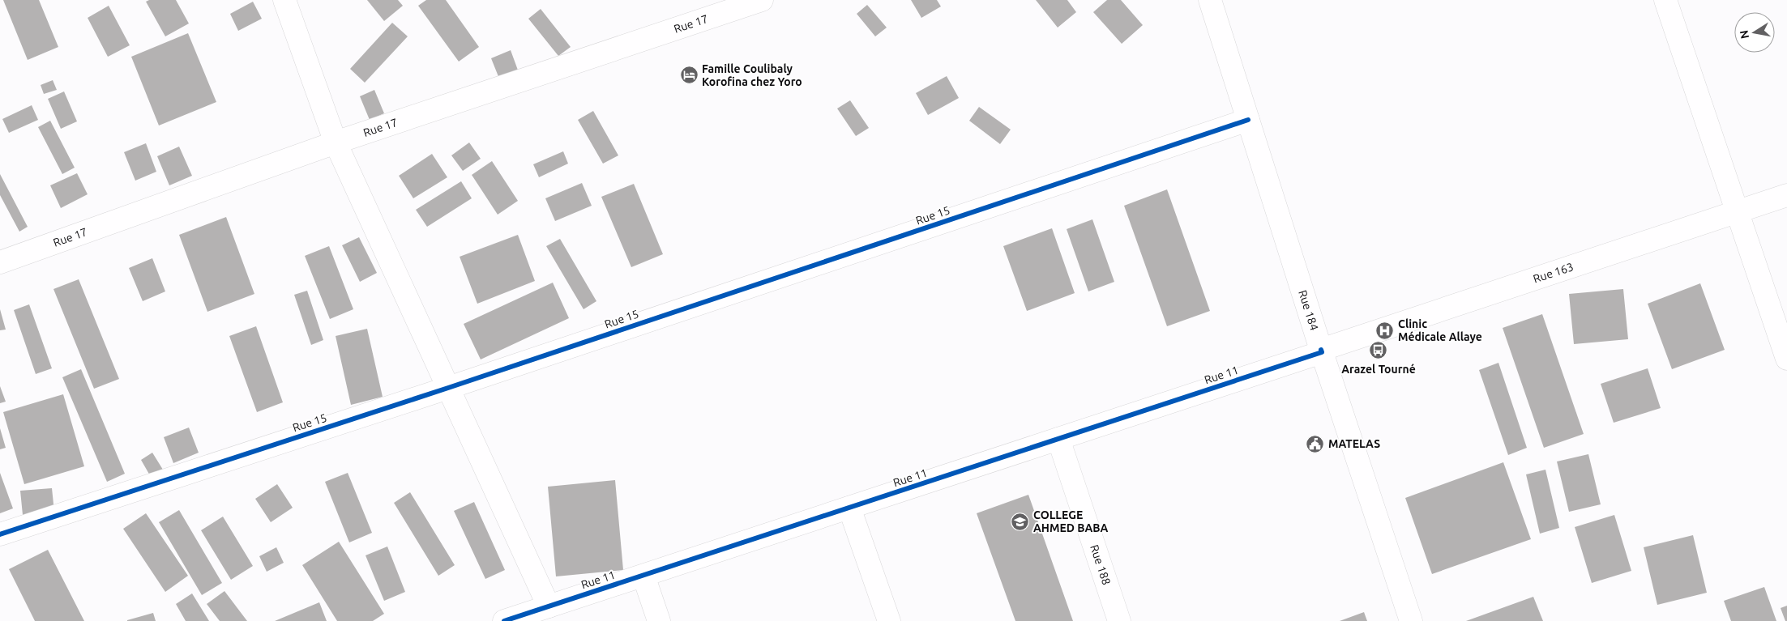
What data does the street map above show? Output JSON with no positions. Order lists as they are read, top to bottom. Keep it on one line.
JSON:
{"streets":{"street":["Rue 17","Rue 15","Rue 163","Rue 184","Rue 11","Rue 188"]},"crossings":[["Rue 15","Rue 184"],["Rue 163","Rue 184"],["Rue 163","Rue 11"],["Rue 184","Rue 11"],["Rue 11","Rue 188"]],"places":{"hotel":["Famille Coulibaly Korofina chez Yoro"],"hospital":["Clinic Médicale Allaye"],"bus stop":["Arazel Tourné"],"public building":["MATELAS"],"school or university":["COLLEGE AHMED BABA"]},"north":"left"}
